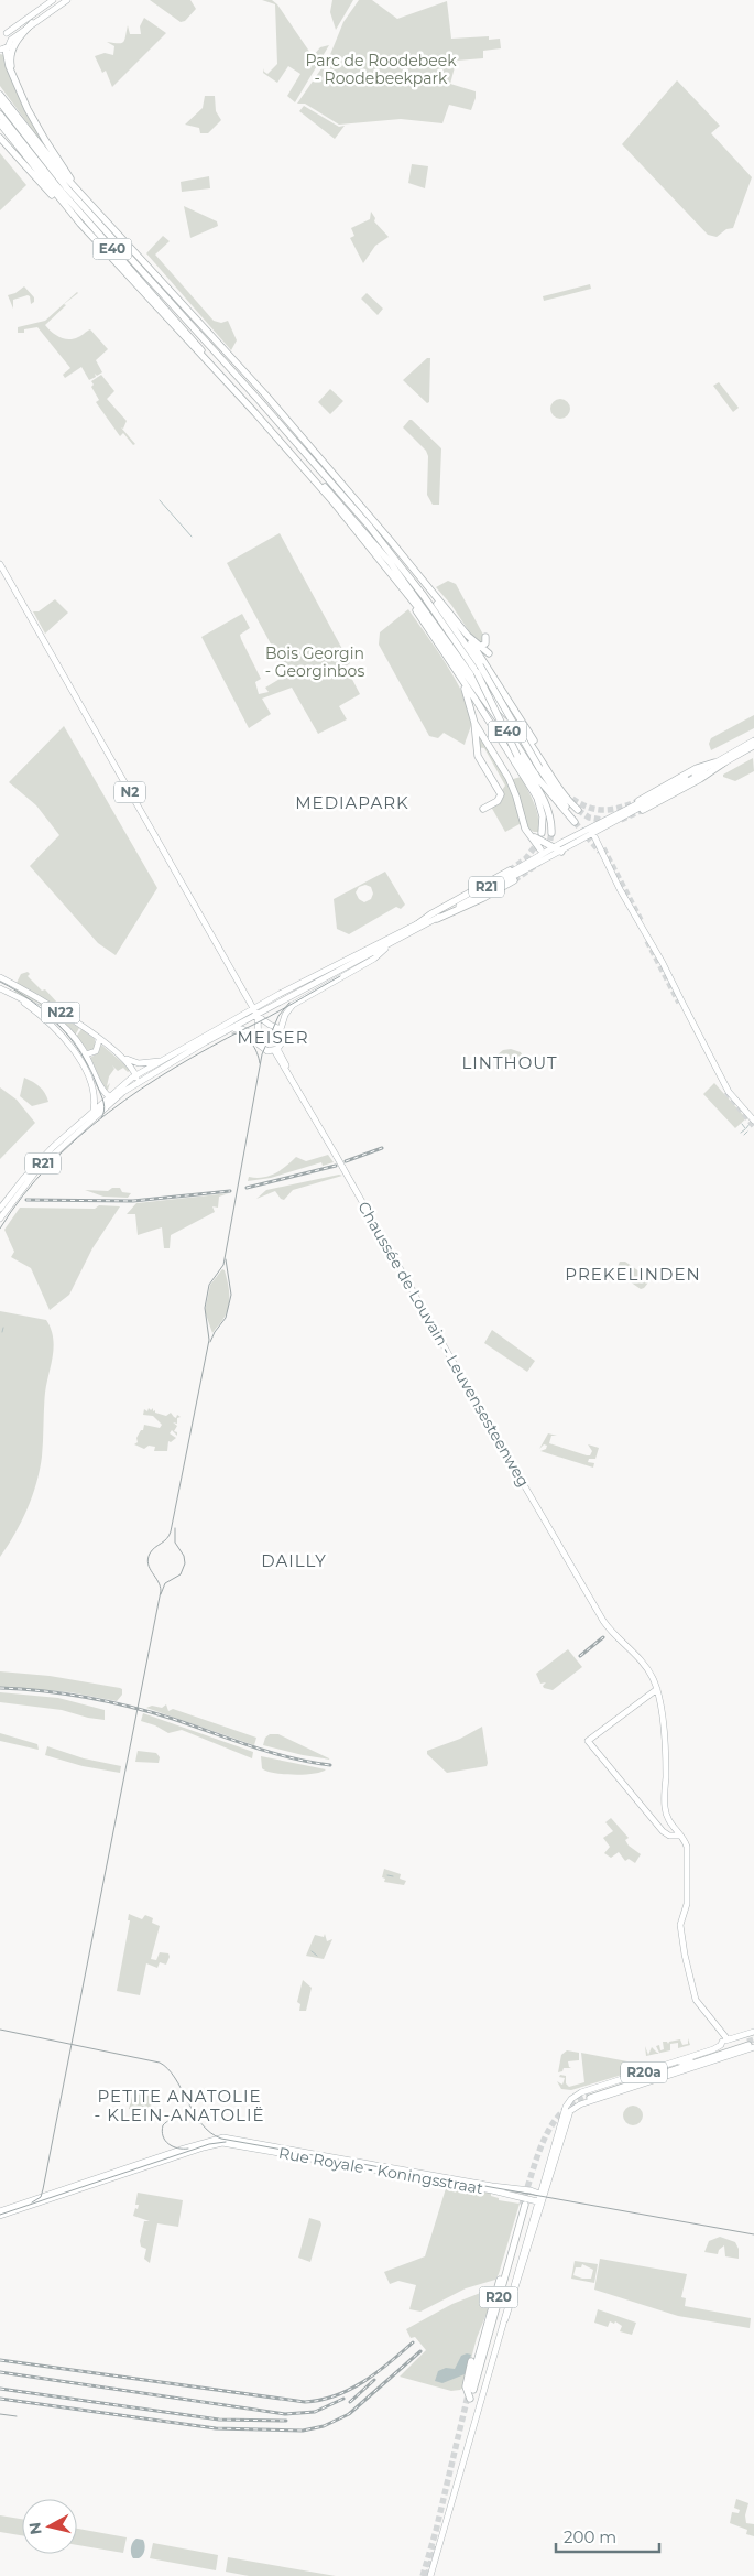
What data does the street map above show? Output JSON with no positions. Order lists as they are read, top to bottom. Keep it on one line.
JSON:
{"streets":{"highway":["E40","R20"],"main road":["N2","R21","N22","Chaussée de Louvain - Leuvensesteenweg","R20a","Rue Royale - Koningsstraat"]},"crossings":[["N2","R21"],["N2","Chaussée de Louvain - Leuvensesteenweg"],["R21","N22"],["Chaussée de Louvain - Leuvensesteenweg","R20a"]],"districts":["MEDIAPARK","MEISER","LINTHOUT","PREKELINDEN","DAILLY","PETITE ANATOLIE - KLEIN-ANATOLIË"],"parks":["Parc de Roodebeek - Roodebeekpark","Bois Georgin - Georginbos"],"scale_bar":"200 m","north":"left"}
